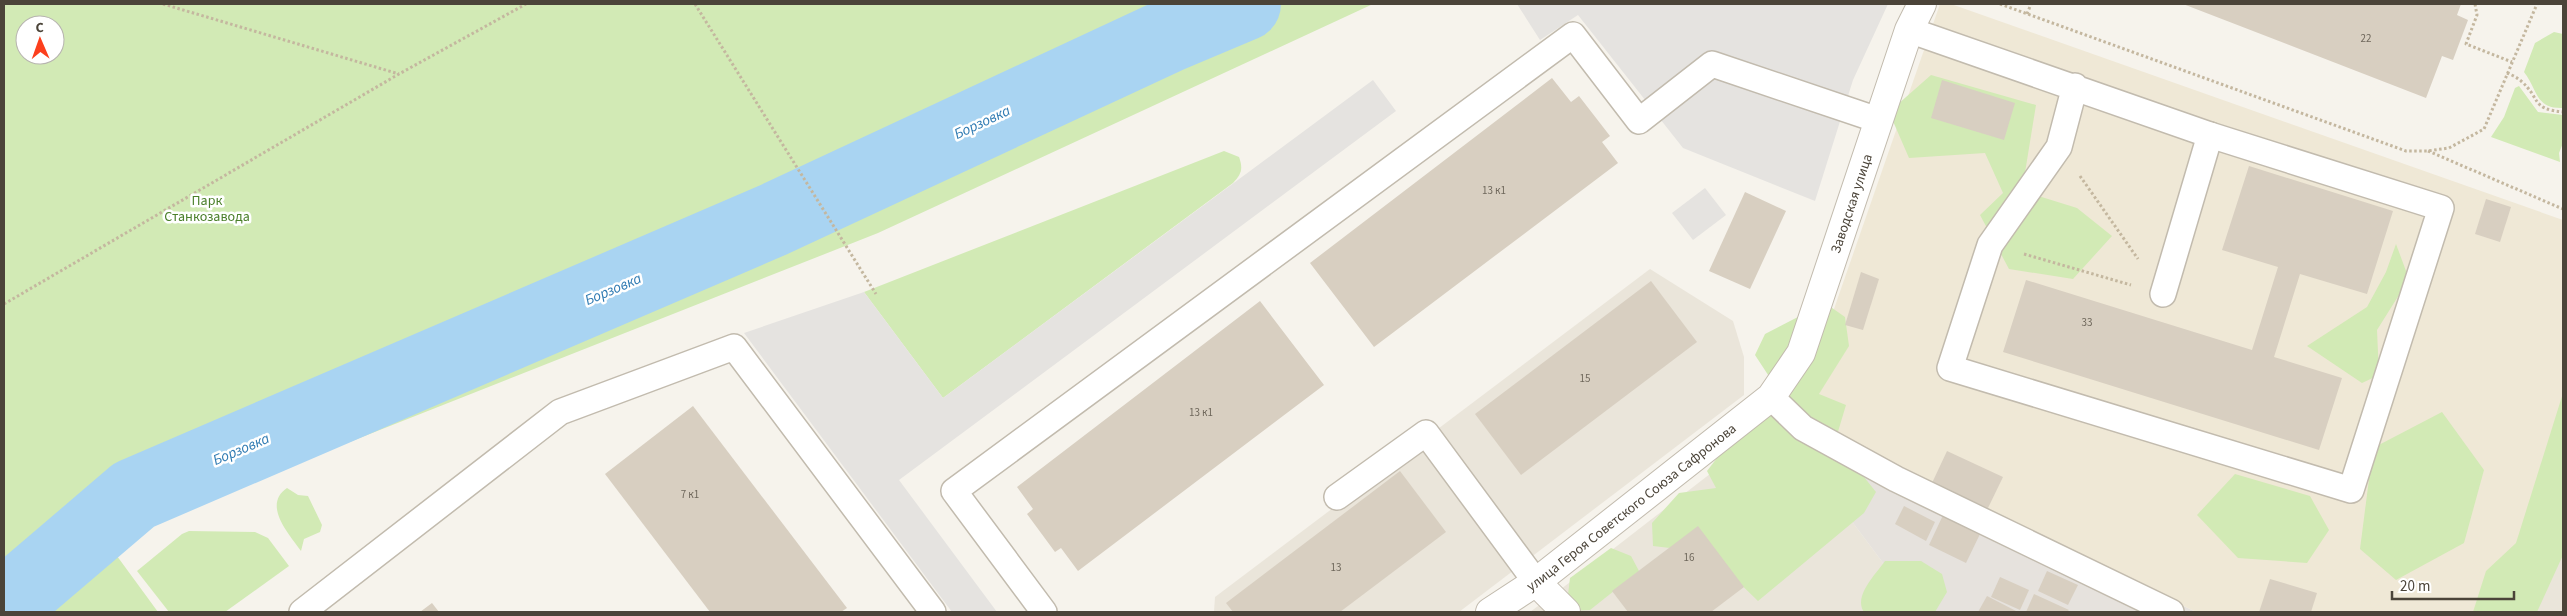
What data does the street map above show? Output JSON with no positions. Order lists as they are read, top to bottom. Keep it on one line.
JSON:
{"streets":{"street":["Заводская улица","улица Героя Советского Союза Сафронова"]},"crossings":[["Заводская улица","улица Героя Советского Союза Сафронова"]],"water":["Борзовка"],"parks":["Парк Станкозавода"],"house_numbers":["22","13 к1","33","15","13 к1","7 к1","16","13"],"scale_bar":"20 m","north":"top"}
